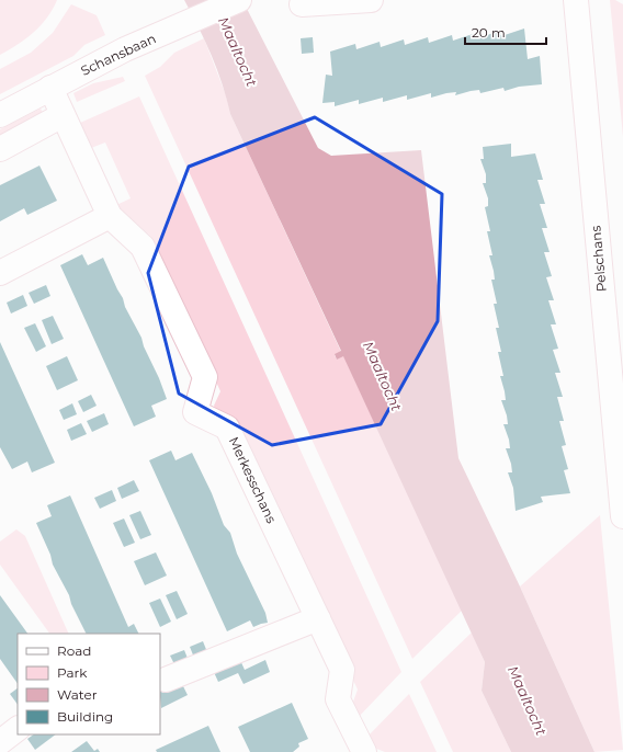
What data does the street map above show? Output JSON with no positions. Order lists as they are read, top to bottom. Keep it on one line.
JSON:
{"streets":{"street":["Schansbaan","Pelschans","Merkesschans"]},"crossings":[["Schansbaan","Merkesschans"]],"water":["Maaltocht"],"legend":["Road","Park","Water","Building"],"scale_bar":"20 m"}
